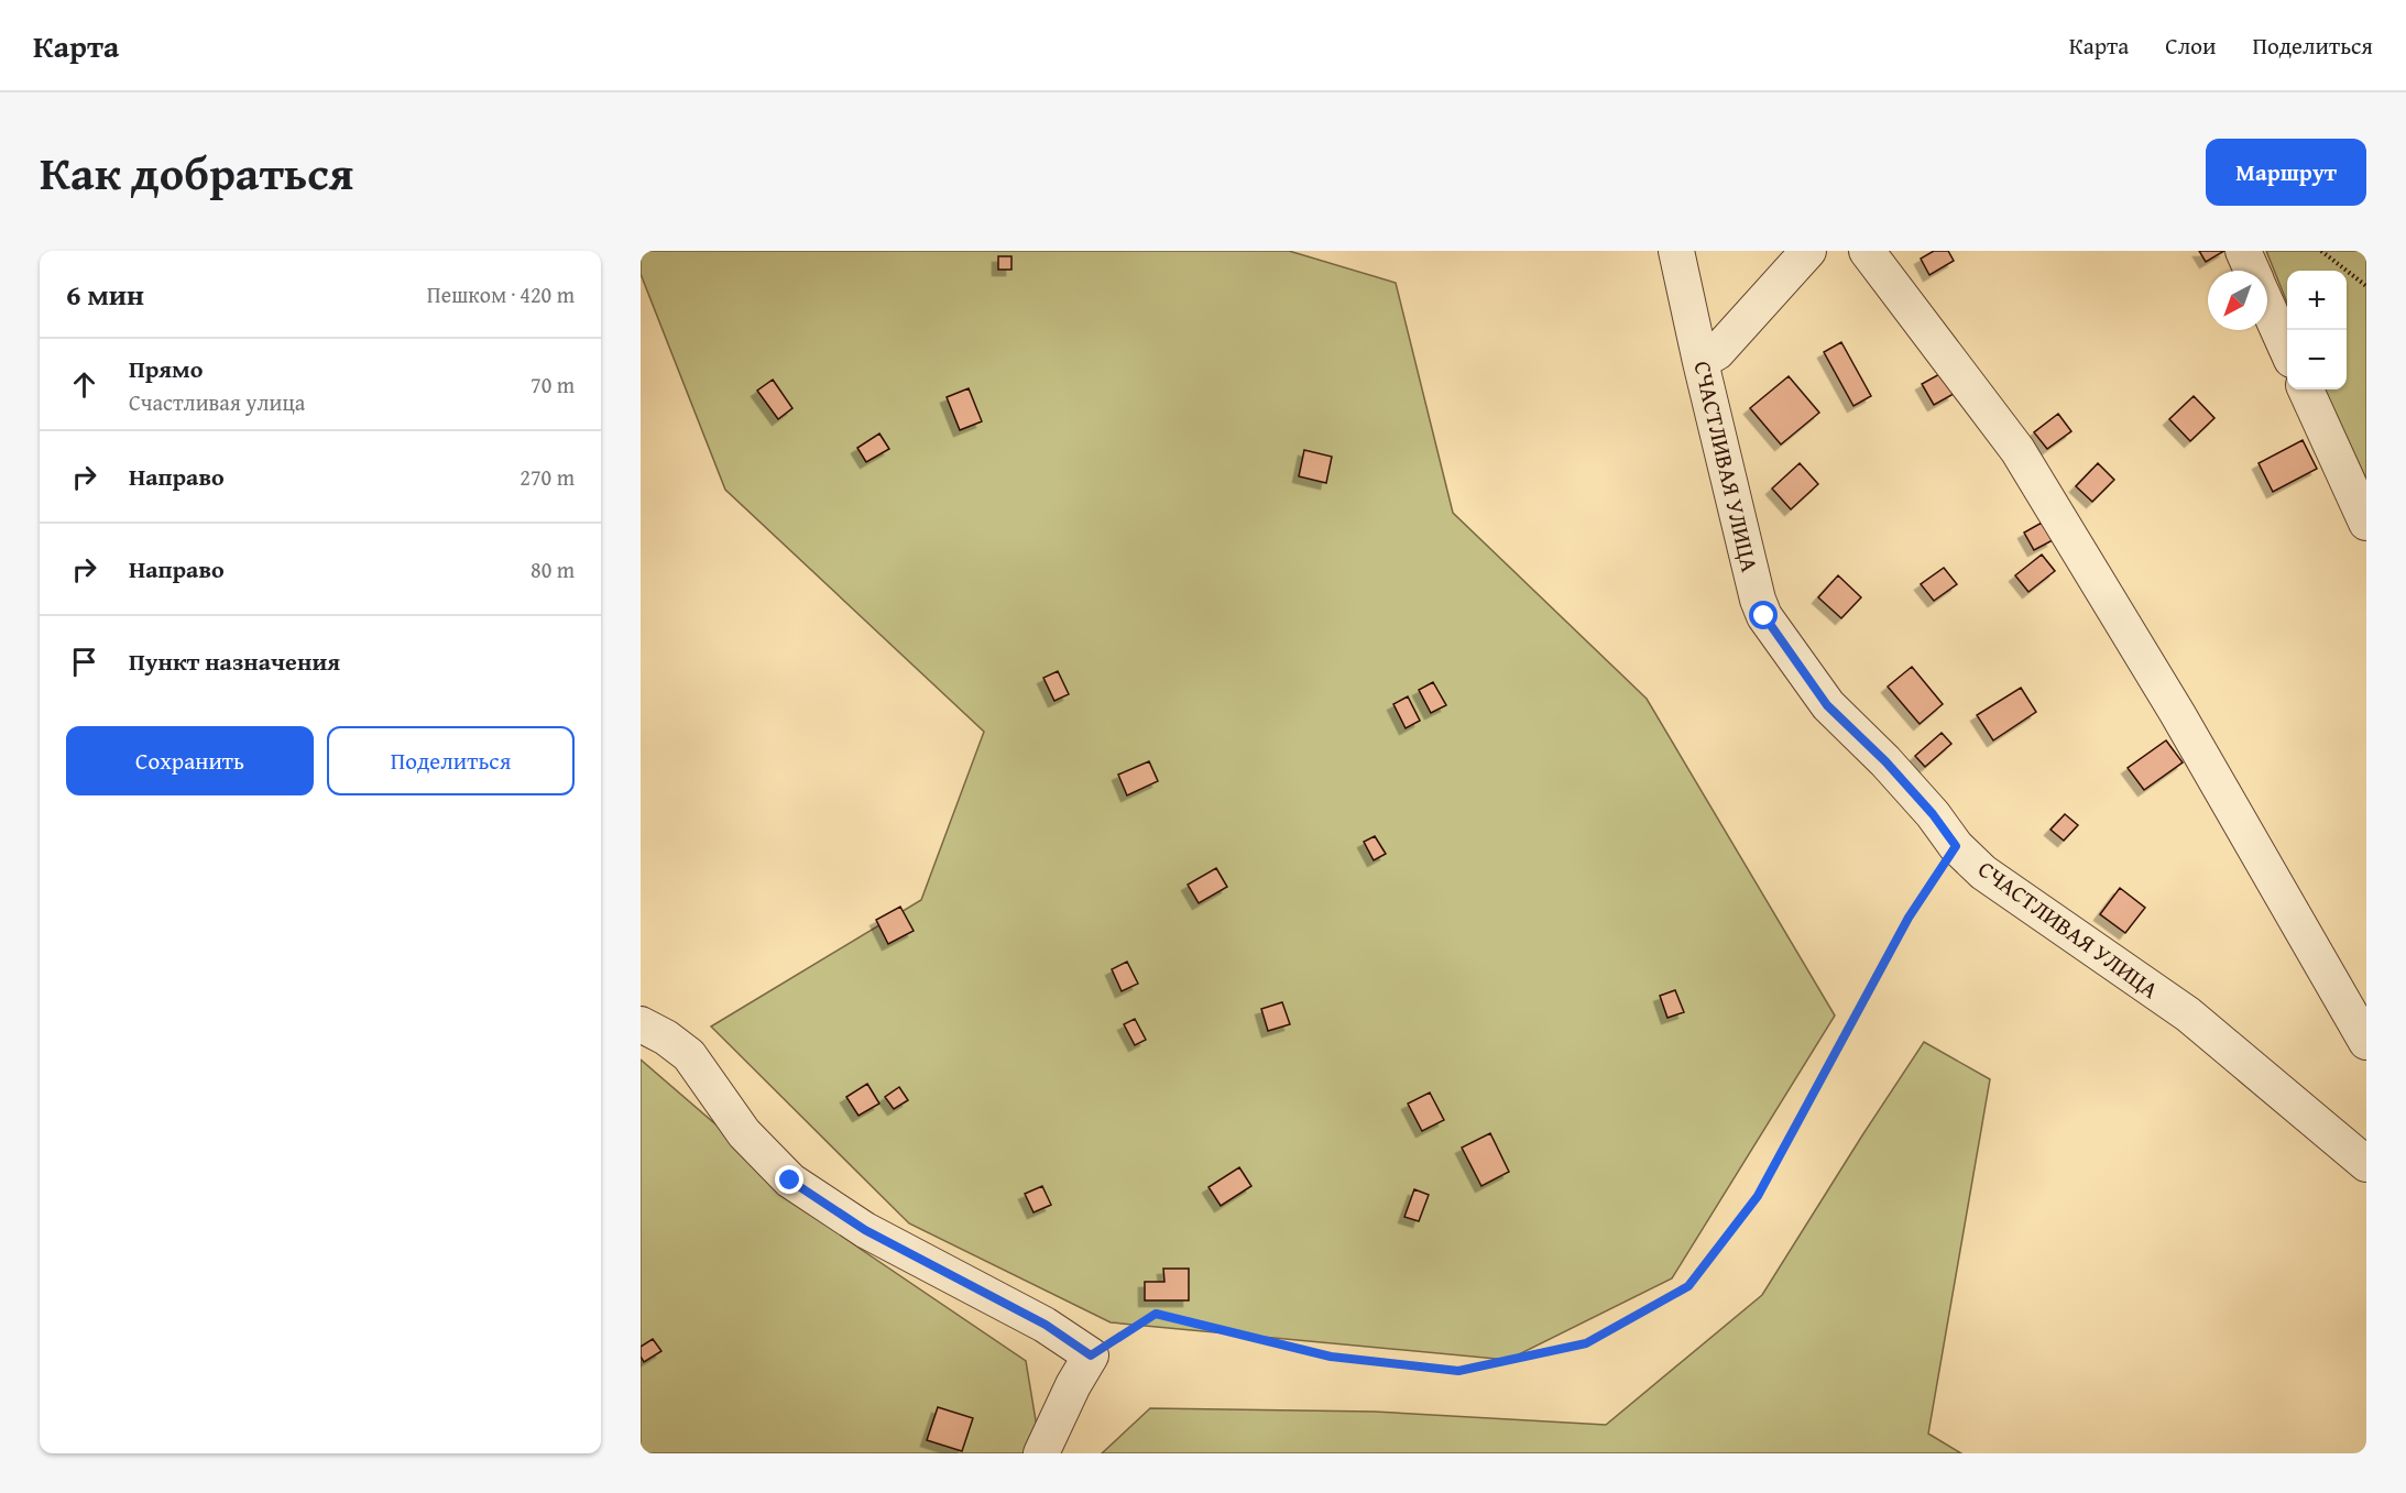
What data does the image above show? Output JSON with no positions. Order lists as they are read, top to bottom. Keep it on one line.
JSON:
{"streets":{"street":["СЧАСТЛИВАЯ УЛИЦА"]},"north":"bottom left","page":{"header":"Карта","nav":["Карта","Слои","Поделиться"],"title":"Как добраться","buttons":["Маршрут",["Сохранить","Поделиться"]],"heading":["6 мин","Пешком · 420 m"],"map_buttons":["+","−"],"list":[["Прямо","Счастливая улица","70 m"],["Направо","270 m"],["Направо","80 m"],"Пункт назначения"]}}
